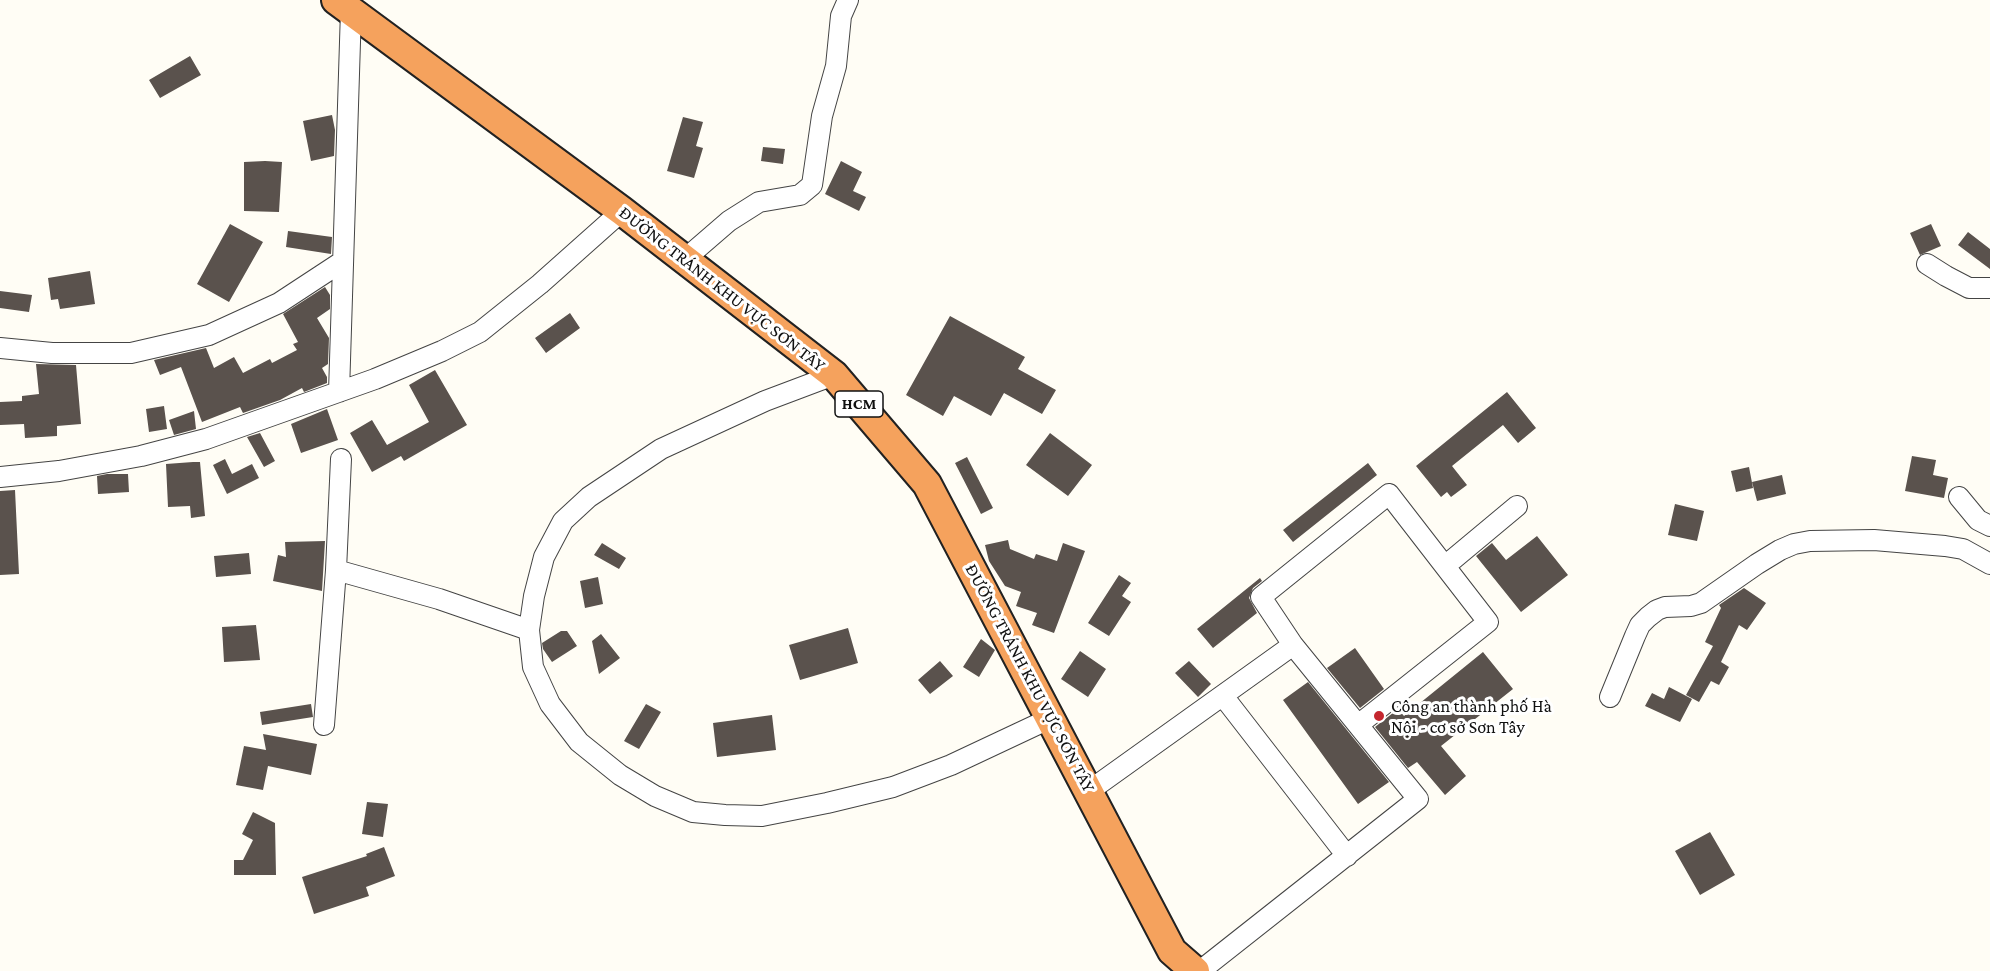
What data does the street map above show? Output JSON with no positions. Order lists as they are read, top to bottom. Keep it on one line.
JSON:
{"streets":{"highway":["ĐƯỜNG TRÁNH KHU VỰC SƠN TÂY","HCM"]},"places":["Công an thành phố Hà Nội - cơ sở Sơn Tây"]}
